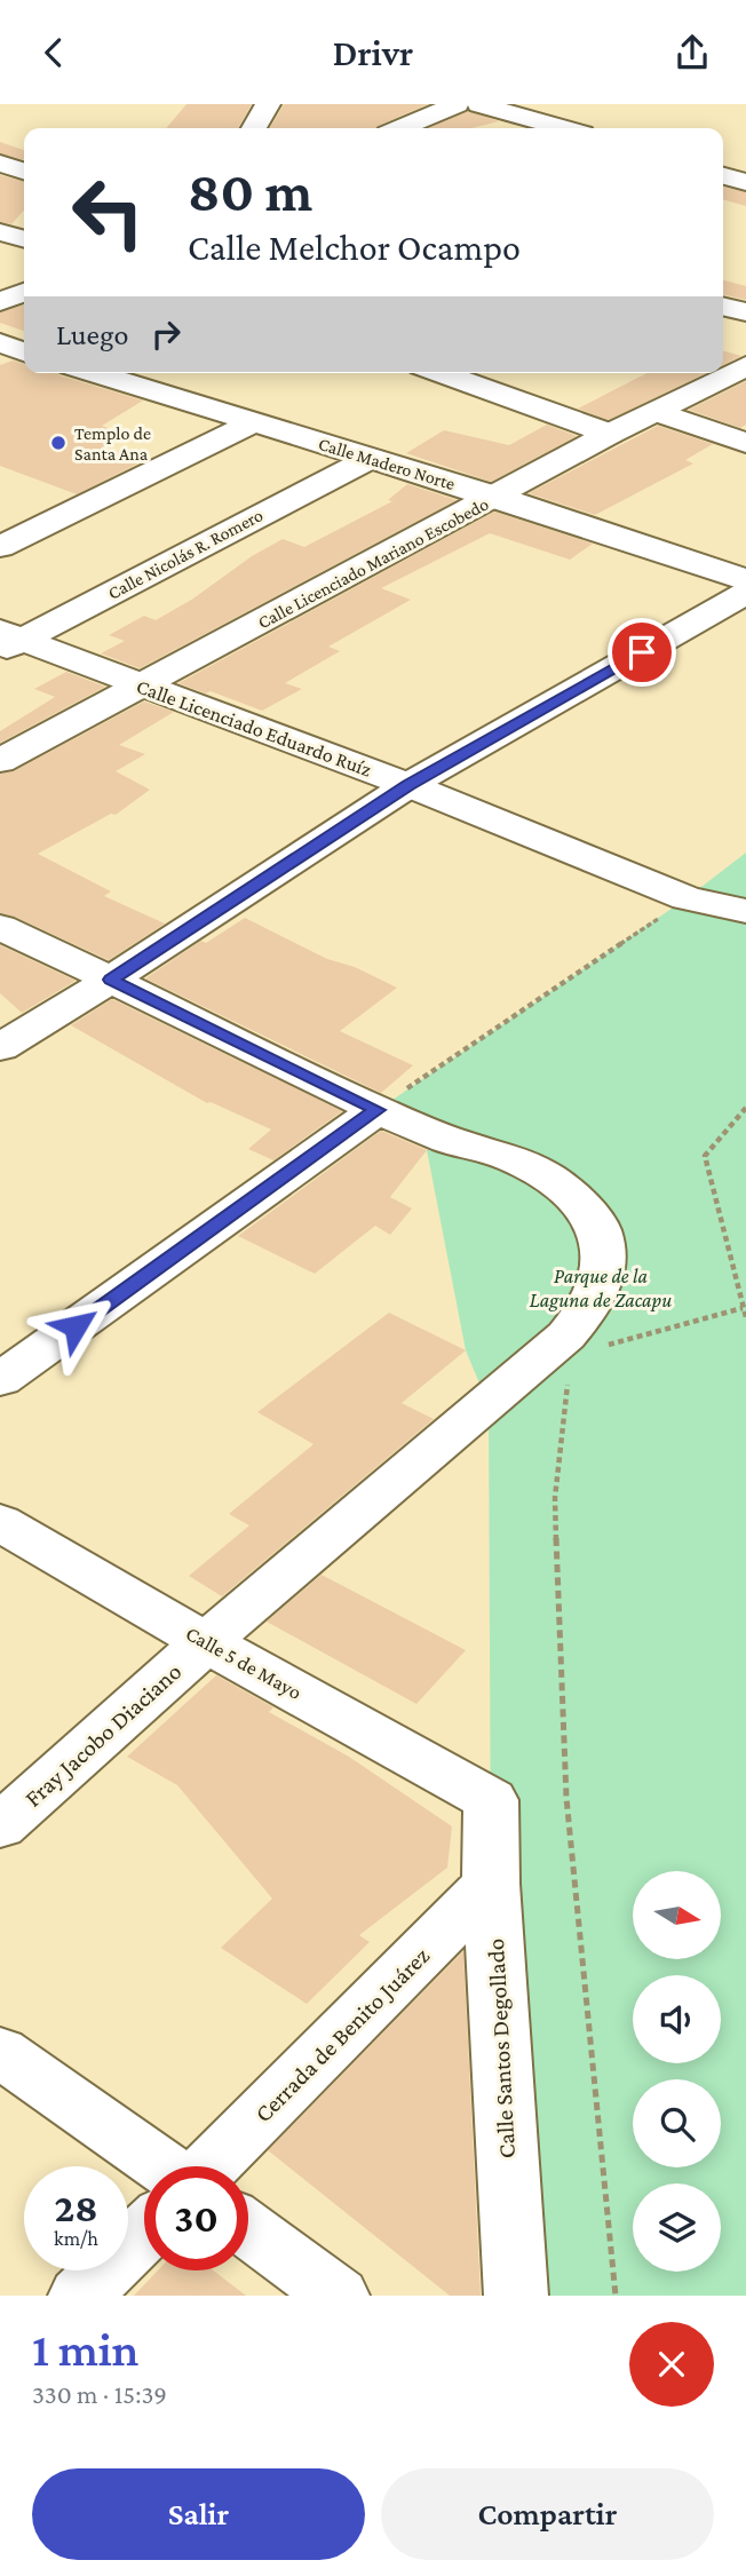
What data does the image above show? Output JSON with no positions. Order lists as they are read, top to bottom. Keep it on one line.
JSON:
{"streets":{"street":["Calle Madero Norte","Calle Nicolás R. Romero","Calle Licenciado Mariano Escobedo","Calle Licenciado Eduardo Ruíz","Calle 5 de Mayo","Fray Jacobo Diaciano","Cerrada de Benito Juárez","Calle Santos Degollado"]},"crossings":[["Calle Madero Norte","Calle Nicolás R. Romero"],["Calle Madero Norte","Calle Licenciado Mariano Escobedo"],["Calle Nicolás R. Romero","Calle Licenciado Eduardo Ruíz"],["Calle Licenciado Mariano Escobedo","Calle Licenciado Eduardo Ruíz"],["Calle 5 de Mayo","Fray Jacobo Diaciano"],["Calle 5 de Mayo","Calle Santos Degollado"],["Cerrada de Benito Juárez","Calle Santos Degollado"]],"parks":["Parque de la Laguna de Zacapu"],"places":["Templo de Santa Ana"],"north":"right","page":{"header":"Drivr","turn":["80 m","Calle Melchor Ocampo"],"then":"Luego","speed":"28 km/h","limit":"30","heading":["1 min","330 m · 15:39"],"buttons":["Salir","Compartir"]}}
